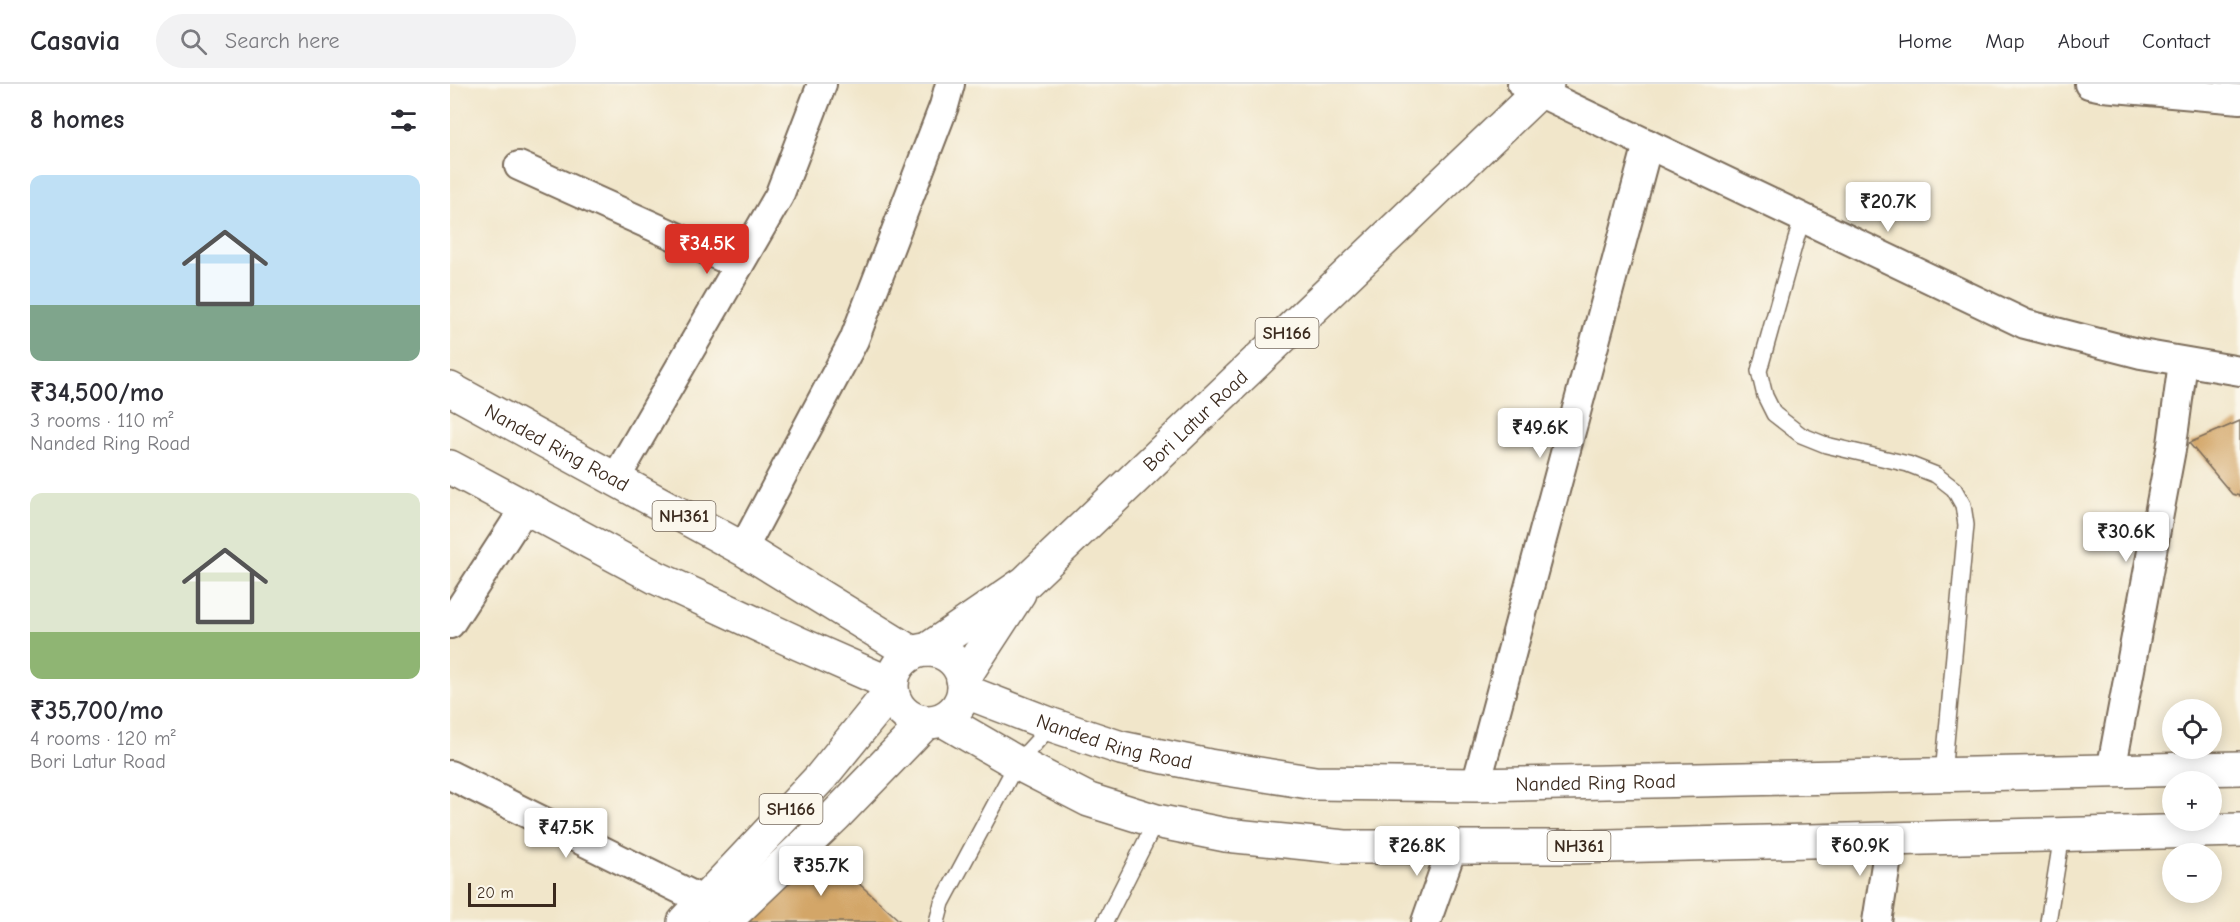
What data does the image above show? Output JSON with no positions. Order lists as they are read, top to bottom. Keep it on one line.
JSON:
{"streets":{"main road":["SH166","Bori Latur Road","Nanded Ring Road","NH361"]},"crossings":[["SH166","Bori Latur Road"],["SH166","Nanded Ring Road"],["SH166","NH361"],["Bori Latur Road","Nanded Ring Road"],["Bori Latur Road","NH361"],["Nanded Ring Road","NH361"]],"scale_bar":"20 m","page":{"header":"Casavia","search":"Search here","nav":["Home","Map","About","Contact"],"heading":"8 homes","list":[{"name":"₹34,500/mo","note":"3 rooms · 110 m² · Nanded Ring Road"},{"name":"₹35,700/mo","note":"4 rooms · 120 m² · Bori Latur Road"}],"price":["₹20.7K","₹34.5K","₹49.6K","₹30.6K","₹47.5K","₹26.8K","₹60.9K","₹35.7K"],"map_buttons":["+","−"],"scale":"20 m"}}
